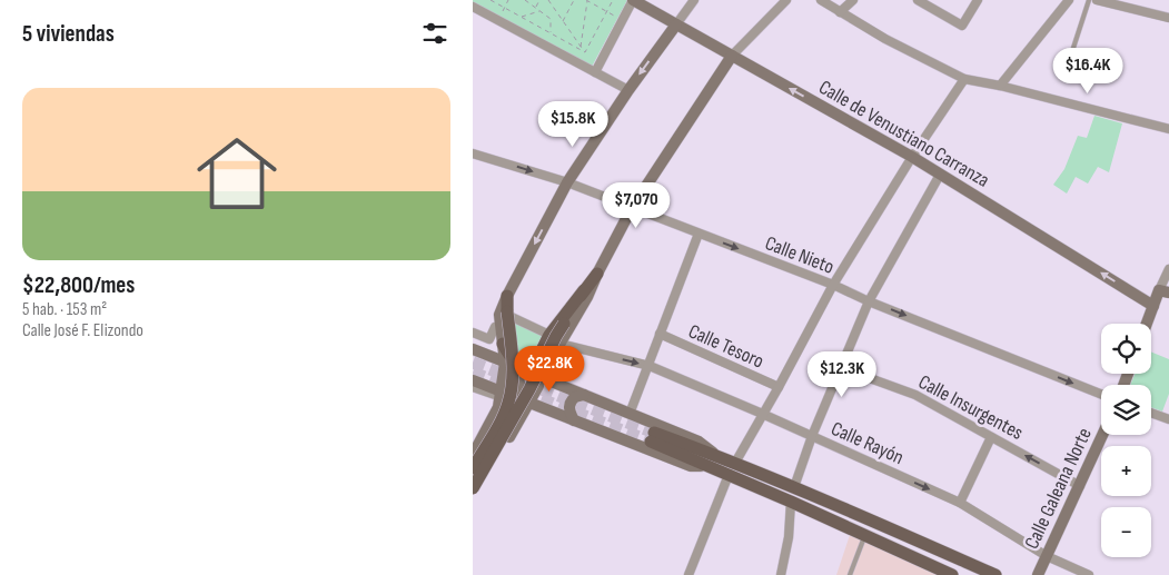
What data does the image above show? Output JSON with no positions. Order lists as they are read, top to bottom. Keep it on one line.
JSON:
{"streets":{"street":["Calle de Venustiano Carranza","Calle Nieto","Calle Tesoro","Calle Insurgentes","Calle Rayón","Calle Galeana Norte"]},"crossings":[["Calle Insurgentes","Calle Galeana Norte"],["Calle Rayón","Calle Galeana Norte"]],"one_way":["Calle Nieto","Calle Insurgentes"],"page":{"heading":"5 viviendas","price":["$16.4K","$15.8K","$7,070","$22.8K","$12.3K"],"list":[{"name":"$22,800/mes","note":"5 hab. · 153 m² · Calle José F. Elizondo"}],"map_buttons":["+","−"]}}
